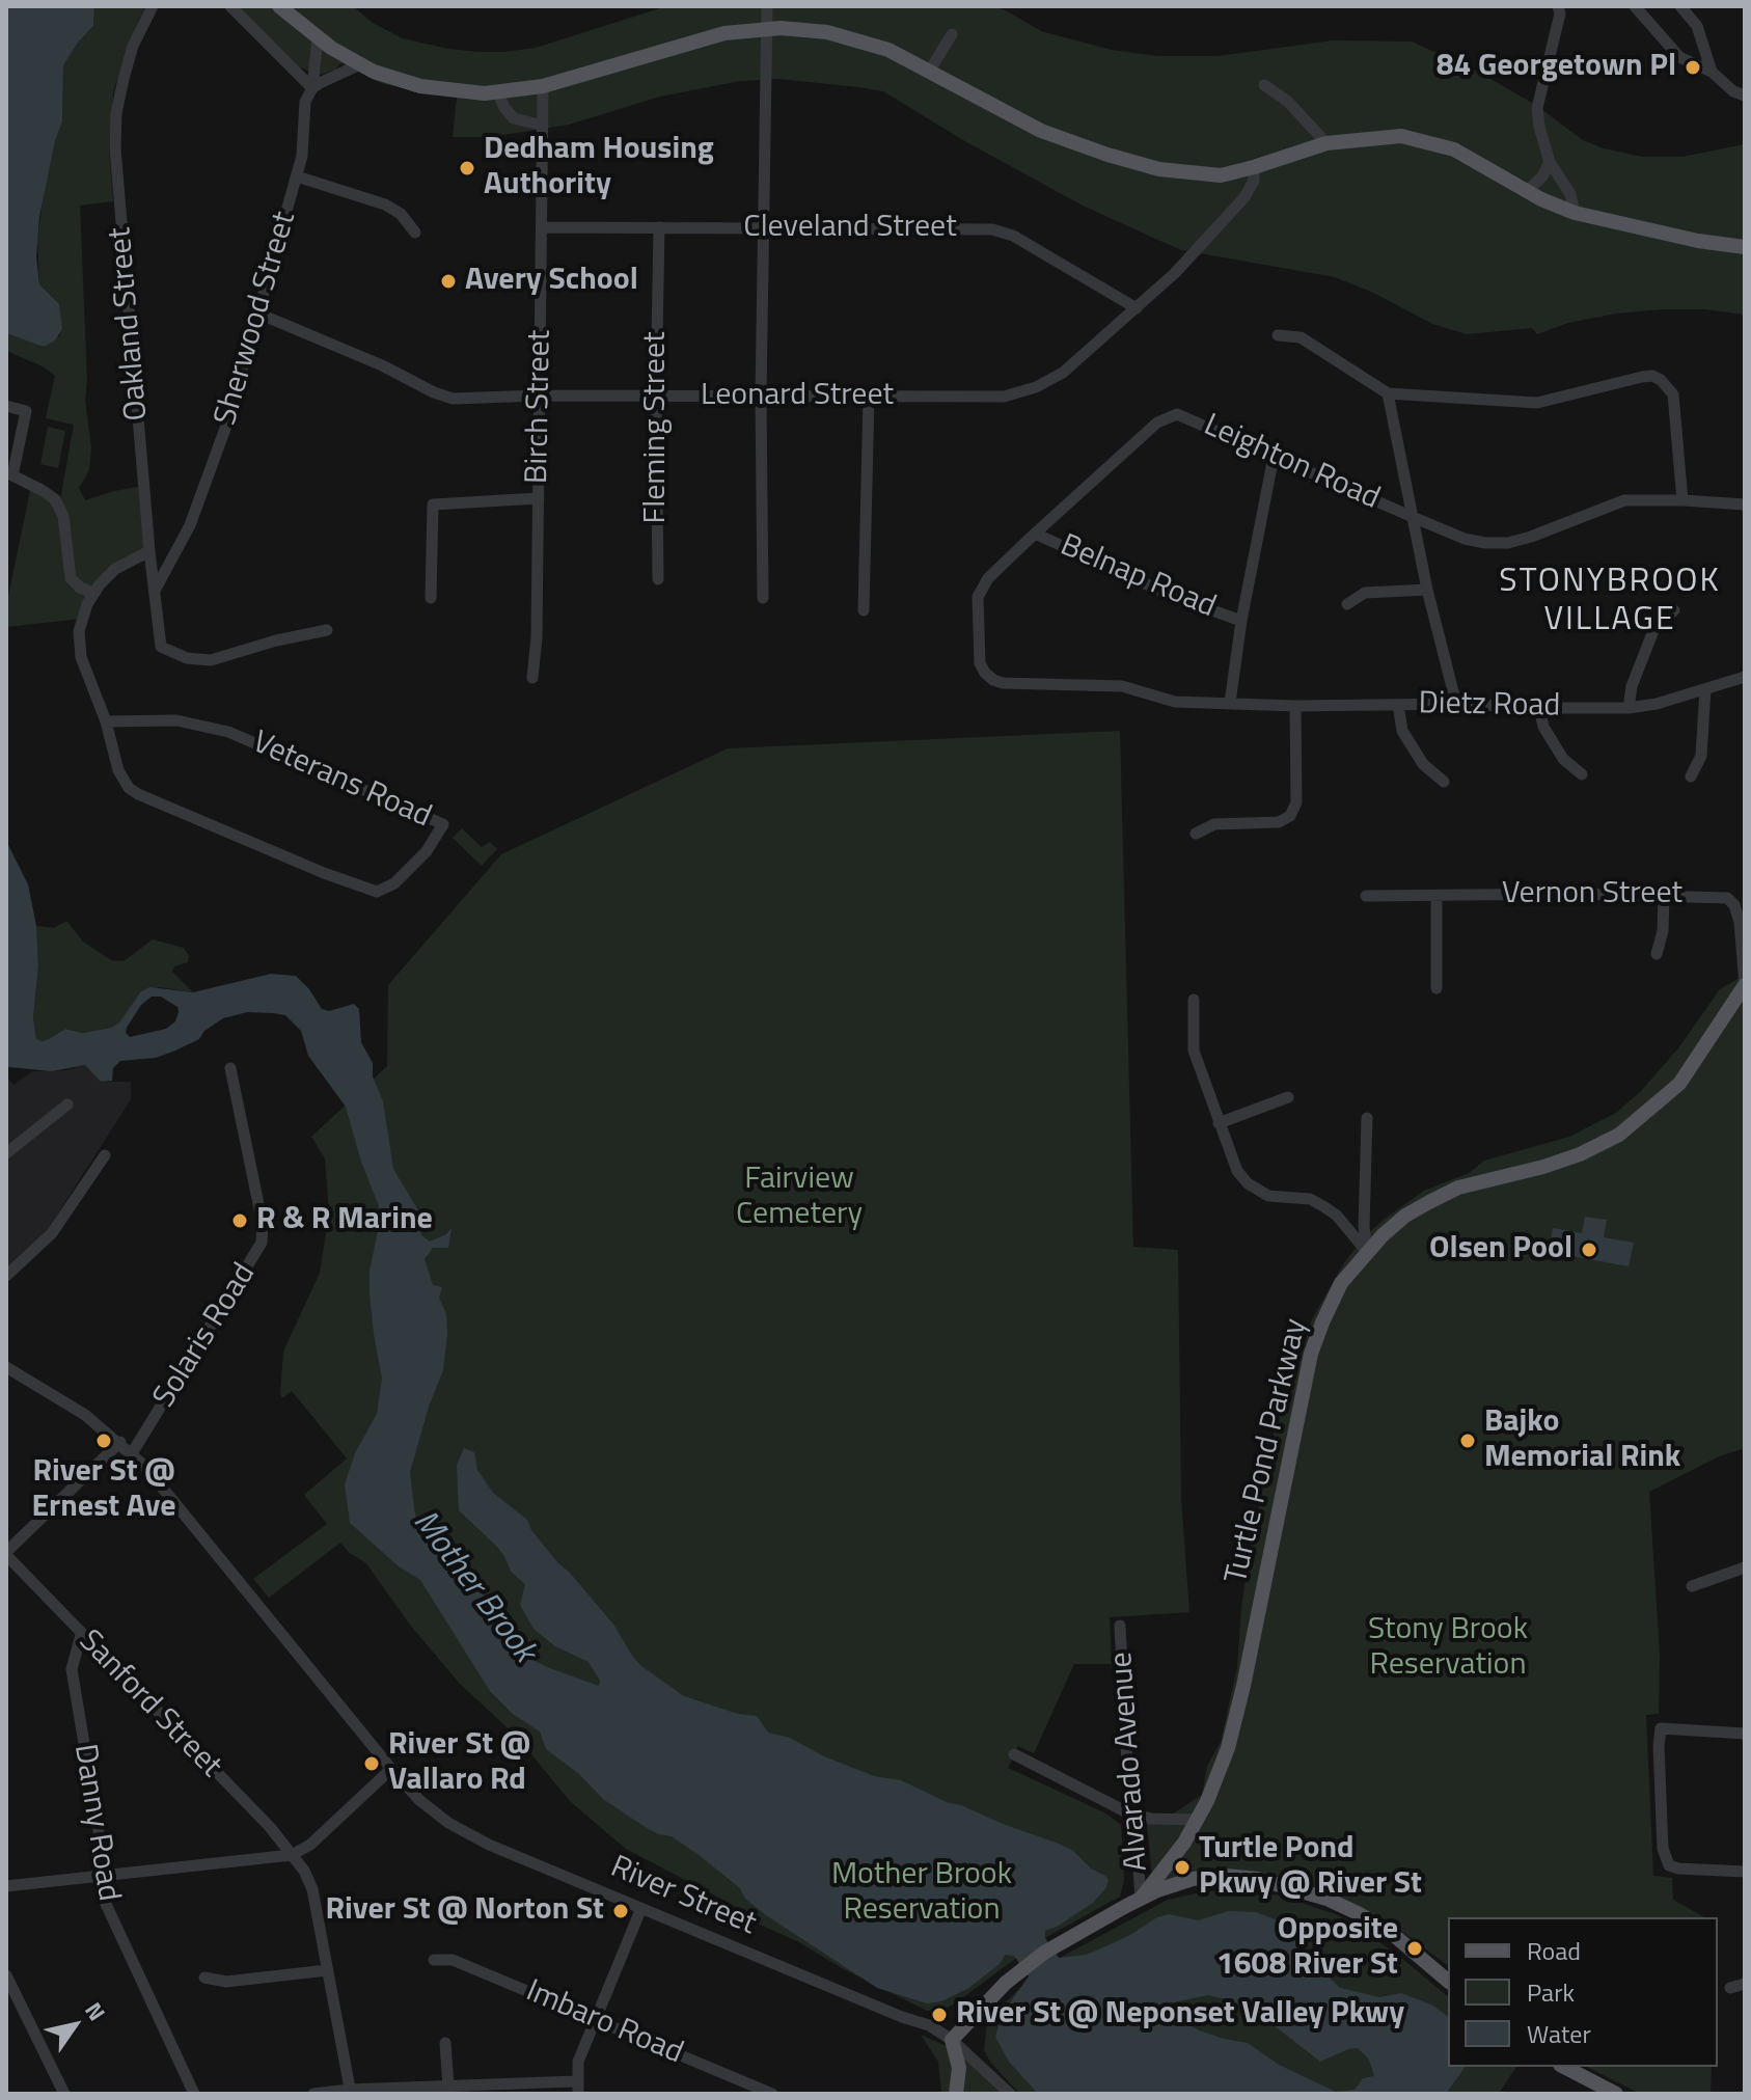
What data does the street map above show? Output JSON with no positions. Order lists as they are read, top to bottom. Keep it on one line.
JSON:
{"streets":{"main road":["Turtle Pond Parkway"],"street":["Cleveland Street","Sherwood Street","Oakland Street","Leonard Street","Birch Street","Fleming Street","Leighton Road","Belnap Road","Dietz Road","Veterans Road","Vernon Street","Solaris Road","Sanford Street","Alvarado Avenue","Danny Road","River Street","Imbaro Road"]},"crossings":[["Cleveland Street","Leonard Street"],["Cleveland Street","Birch Street"],["Cleveland Street","Fleming Street"],["Sherwood Street","Oakland Street"],["Sherwood Street","Leonard Street"],["Oakland Street","Veterans Road"],["Leonard Street","Birch Street"],["Leonard Street","Fleming Street"],["Leighton Road","Belnap Road"],["Leighton Road","Dietz Road"],["Vernon Street","Turtle Pond Parkway"],["Solaris Road","River Street"],["Turtle Pond Parkway","Alvarado Avenue"],["Sanford Street","Danny Road"]],"districts":["STONYBROOK VILLAGE"],"water":["Mother Brook"],"parks":["Fairview Cemetery","Stony Brook Reservation","Mother Brook Reservation"],"places":["84 Georgetown Pl","Dedham Housing Authority","Avery School","R & R Marine","Olsen Pool","River St @ Ernest Ave","Bajko Memorial Rink","River St @ Vallaro Rd","Turtle Pond Pkwy @ River St","River St @ Norton St","Opposite 1608 River St","River St @ Neponset Valley Pkwy"],"legend":["Road","Park","Water"],"north":"top right"}
